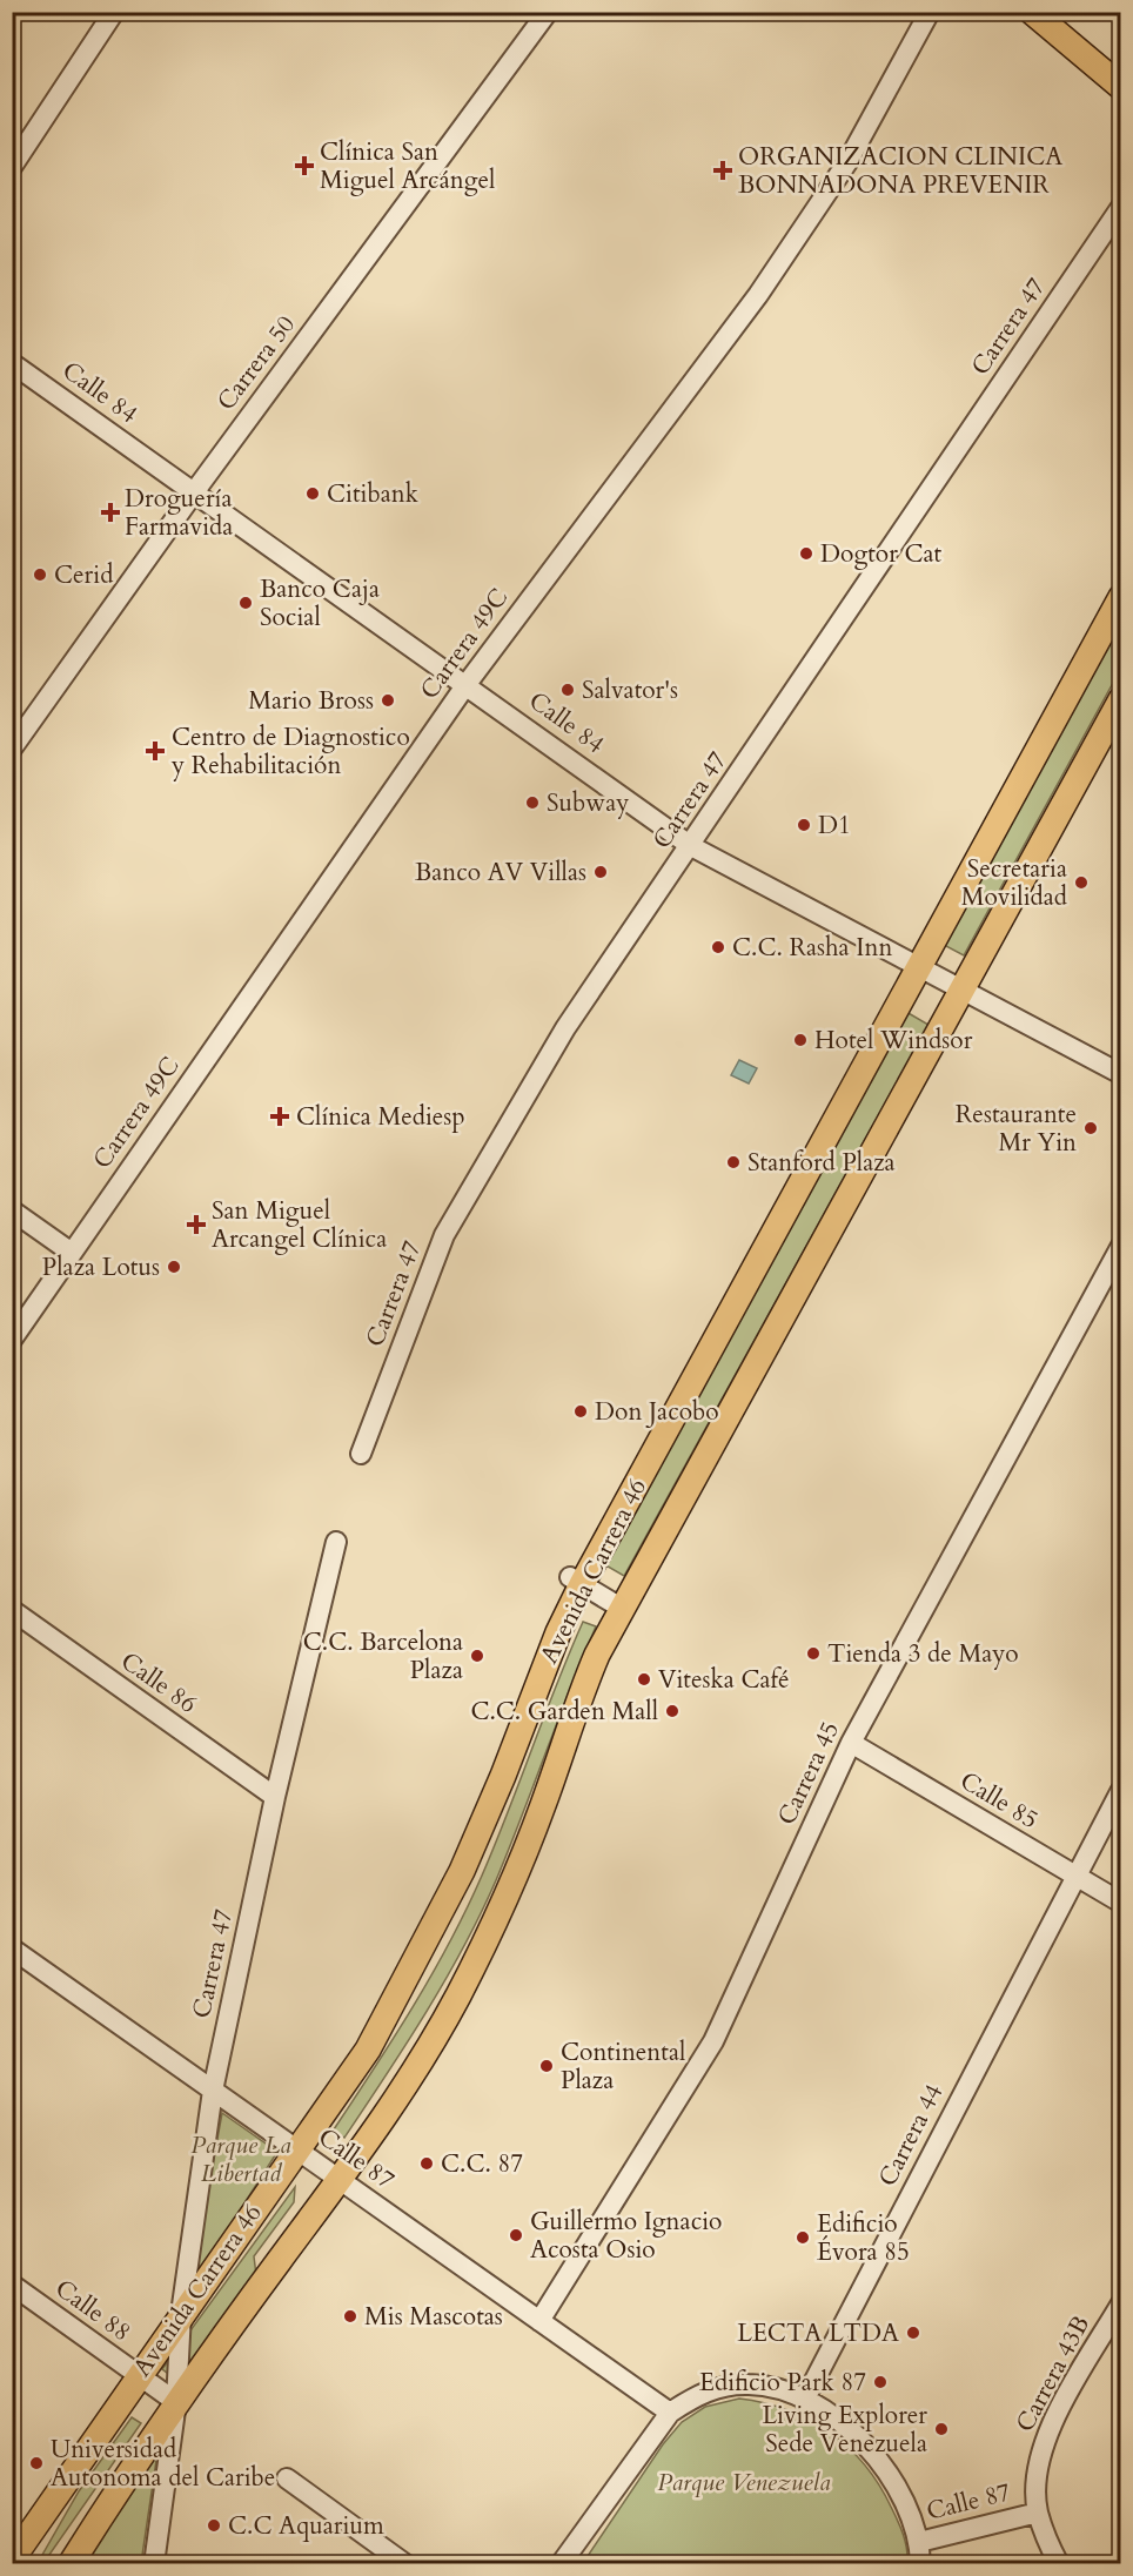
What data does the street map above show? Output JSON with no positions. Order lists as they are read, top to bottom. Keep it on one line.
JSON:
{"streets":{"main road":["Avenida Carrera 46"],"street":["Carrera 47","Carrera 50","Calle 84","Carrera 49C","Calle 86","Carrera 45","Calle 85","Carrera 44","Calle 87","Calle 88","Carrera 43B"]},"crossings":[["Carrera 47","Calle 84"],["Carrera 47","Avenida Carrera 46"],["Carrera 47","Calle 86"],["Carrera 47","Calle 87"],["Carrera 47","Calle 88"],["Carrera 50","Calle 84"],["Calle 84","Carrera 49C"],["Calle 84","Avenida Carrera 46"],["Avenida Carrera 46","Calle 87"],["Avenida Carrera 46","Calle 88"],["Carrera 45","Calle 85"],["Carrera 45","Calle 87"],["Calle 85","Carrera 44"],["Carrera 44","Calle 87"],["Calle 87","Carrera 43B"]],"parks":["Parque La Libertad","Parque Venezuela"],"places":{"health":["Clínica San Miguel Arcángel","ORGANIZACION CLINICA BONNADONA PREVENIR","Droguería Farmavida","Centro de Diagnostico y Rehabilitación","Clínica Mediesp","San Miguel Arcangel Clínica"],"other":["Citibank","Dogtor Cat","Cerid","Banco Caja Social","Salvator's","Mario Bross","Subway","D1","Banco AV Villas","Secretaria Movilidad","C.C. Rasha Inn","Hotel Windsor","Restaurante Mr Yin","Stanford Plaza","Plaza Lotus","Don Jacobo","Tienda 3 de Mayo","C.C. Barcelona Plaza","Viteska Café","C.C. Garden Mall","Continental Plaza","C.C. 87","Guillermo Ignacio Acosta Osio","Edificio Évora 85","Mis Mascotas","LECTA LTDA","Edificio Park 87","Living Explorer Sede Venezuela","Universidad Autonoma del Caribe","C.C Aquarium"]}}
